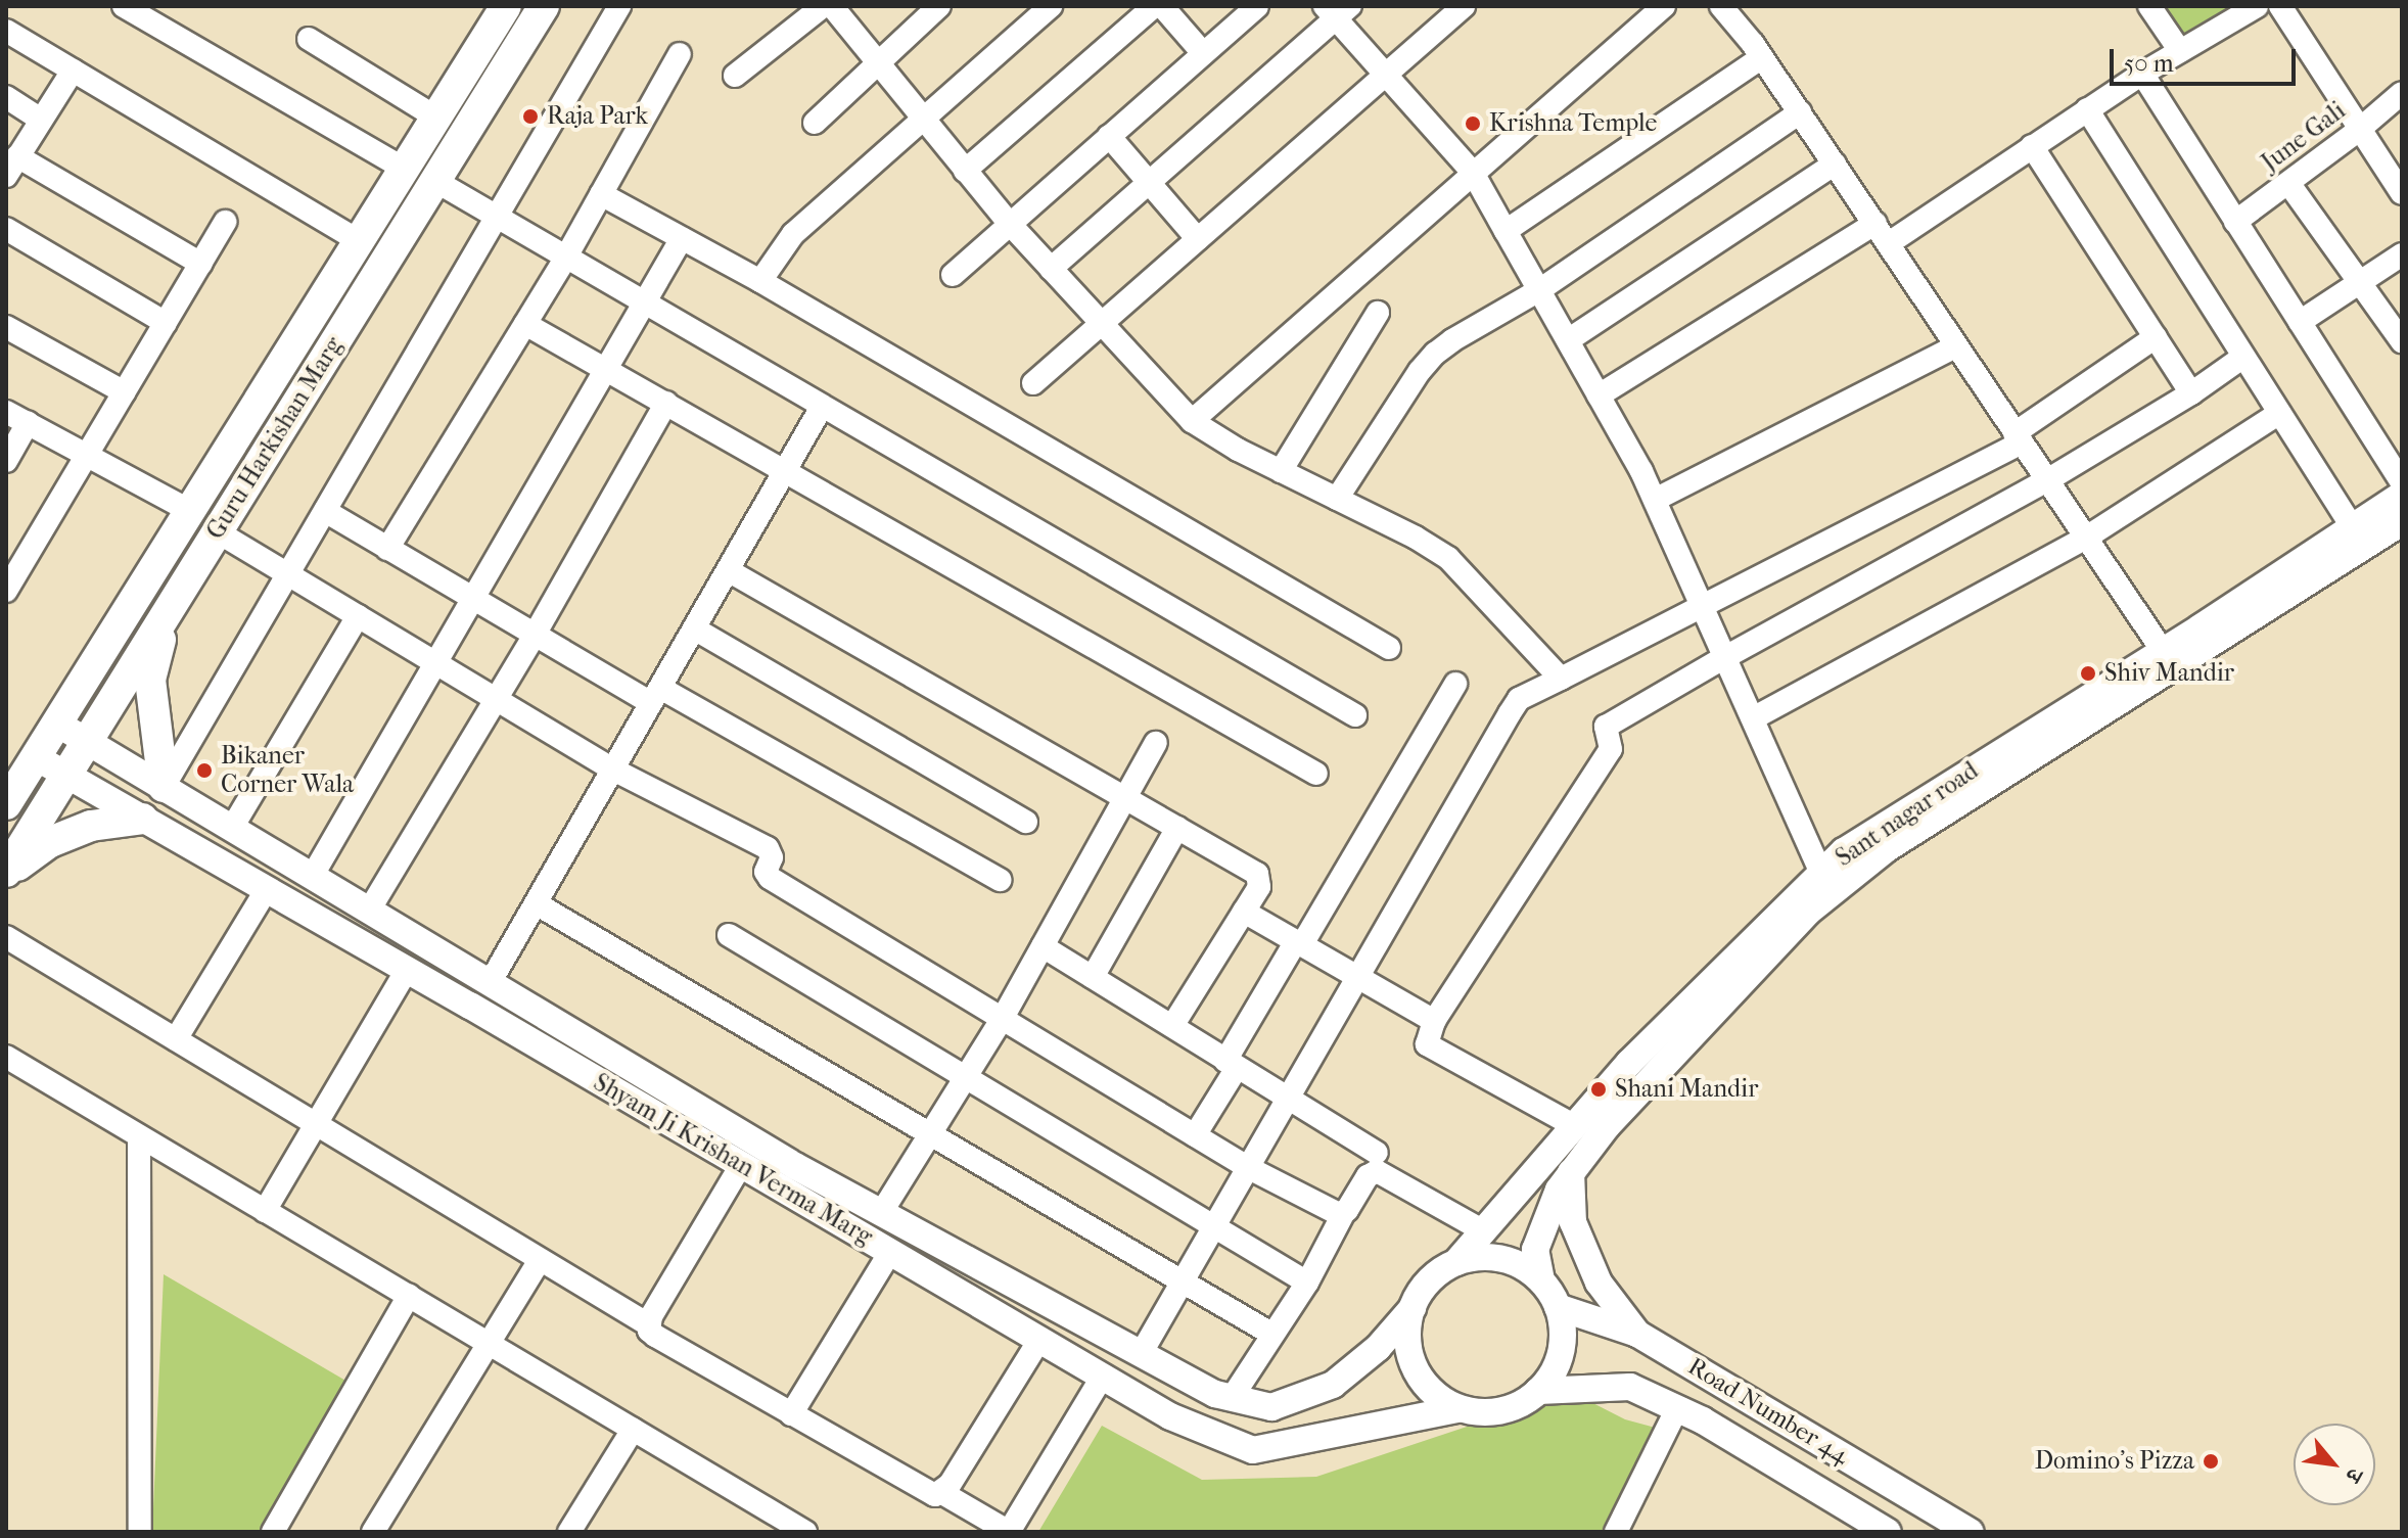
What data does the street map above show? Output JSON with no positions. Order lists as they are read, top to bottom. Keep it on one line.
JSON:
{"streets":{"main road":["Guru Harkishan Marg"],"street":["June Gali","Sant nagar road","Shyam Ji Krishan Verma Marg","Road Number 44"]},"crossings":[["Guru Harkishan Marg","Shyam Ji Krishan Verma Marg"],["Sant nagar road","Shyam Ji Krishan Verma Marg"],["Sant nagar road","Road Number 44"],["Shyam Ji Krishan Verma Marg","Road Number 44"]],"places":["Raja Park","Krishna Temple","Shiv Mandir","Bikaner Corner Wala","Shani Mandir","Domino’s Pizza"],"scale_bar":"50 m","north":"bottom right"}
